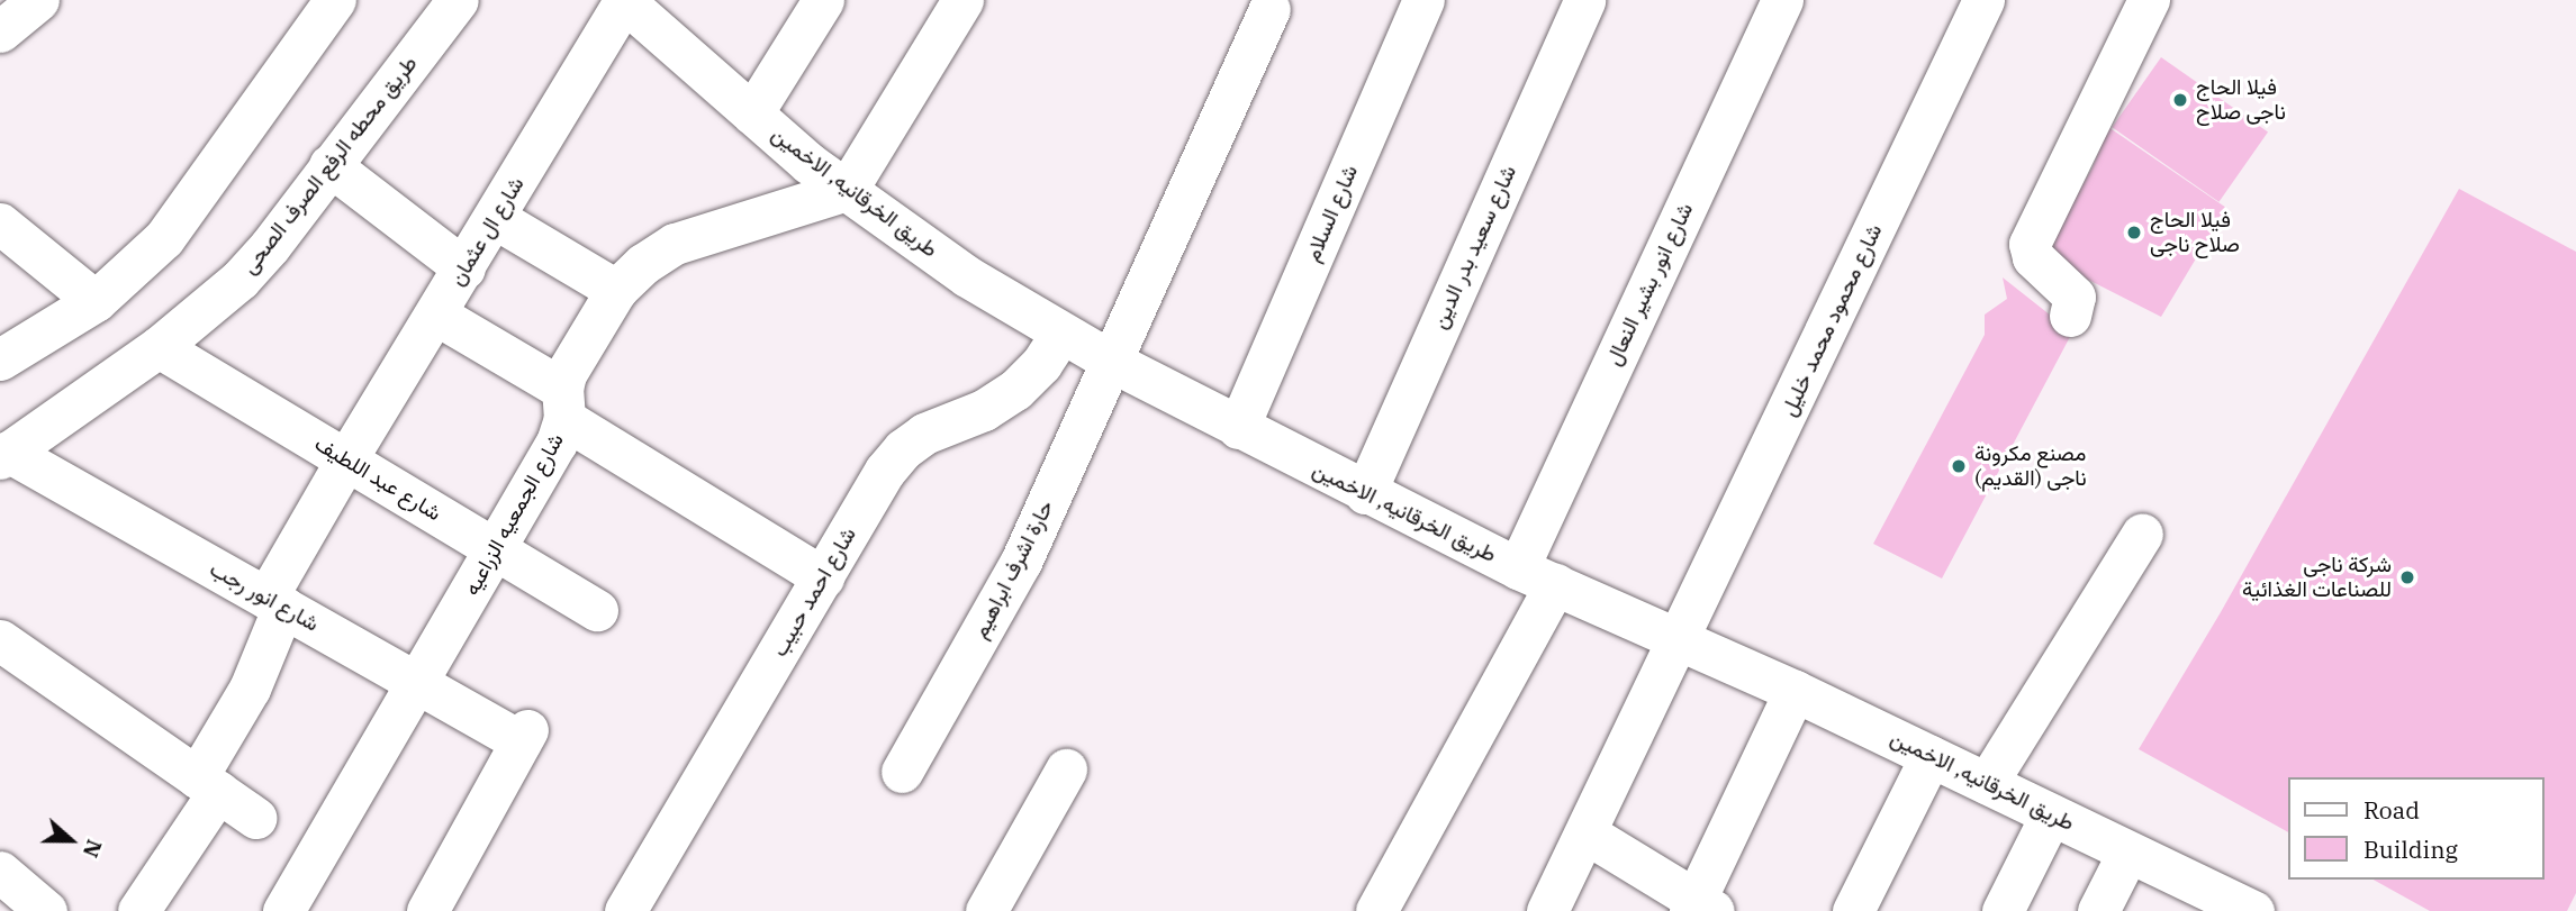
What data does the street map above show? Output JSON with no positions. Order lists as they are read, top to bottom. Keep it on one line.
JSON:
{"streets":{"street":["طريق محطه الرفع الصرف الصحى","طريق الخرقانيه, الاخمين","شارع السلام","شارع ال عثمان","شارع سعيد بدر الدين","شارع انور بشير النعال","شارع محمود محمد خليل","شارع عبد اللطيف","شارع الجمعيه الزراعيه","حارة اشرف ابراهيم","شارع احمد حبيب","شارع انور رجب"]},"crossings":[["طريق محطه الرفع الصرف الصحى","شارع عبد اللطيف"],["طريق محطه الرفع الصرف الصحى","شارع انور رجب"],["طريق الخرقانيه, الاخمين","شارع السلام"],["طريق الخرقانيه, الاخمين","شارع ال عثمان"],["طريق الخرقانيه, الاخمين","شارع سعيد بدر الدين"],["طريق الخرقانيه, الاخمين","شارع انور بشير النعال"],["طريق الخرقانيه, الاخمين","شارع محمود محمد خليل"],["طريق الخرقانيه, الاخمين","شارع الجمعيه الزراعيه"],["طريق الخرقانيه, الاخمين","حارة اشرف ابراهيم"],["طريق الخرقانيه, الاخمين","شارع احمد حبيب"],["شارع ال عثمان","شارع عبد اللطيف"],["شارع ال عثمان","شارع انور رجب"],["شارع عبد اللطيف","شارع الجمعيه الزراعيه"],["شارع الجمعيه الزراعيه","شارع انور رجب"]],"places":["فيلا الحاج ناجى صلاح","فيلا الحاج صلاح ناجى","مصنع مكرونة ناجى (القديم)","شركة ناجى للصناعات الغذائية"],"legend":["Road","Building"],"north":"right"}
